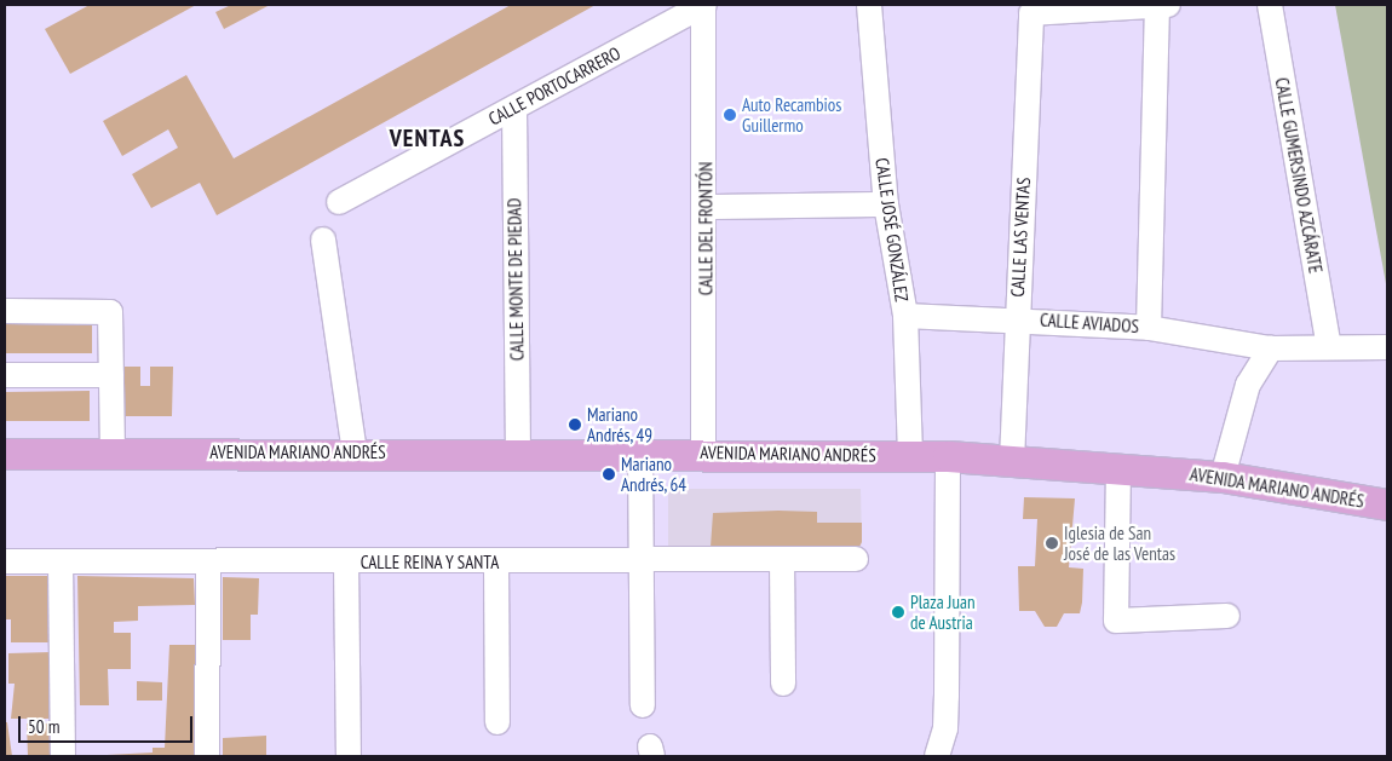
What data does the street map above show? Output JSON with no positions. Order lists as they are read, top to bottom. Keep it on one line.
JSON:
{"streets":{"main road":["AVENIDA MARIANO ANDRÉS"],"street":["CALLE PORTOCARRERO","CALLE GUMERSINDO AZCÁRATE","CALLE DEL FRONTÓN","CALLE JOSÉ GONZÁLEZ","CALLE LAS VENTAS","CALLE MONTE DE PIEDAD","CALLE AVIADOS","CALLE REINA Y SANTA"]},"crossings":[["CALLE PORTOCARRERO","CALLE DEL FRONTÓN"],["CALLE PORTOCARRERO","CALLE MONTE DE PIEDAD"],["CALLE GUMERSINDO AZCÁRATE","CALLE AVIADOS"],["CALLE DEL FRONTÓN","AVENIDA MARIANO ANDRÉS"],["CALLE JOSÉ GONZÁLEZ","CALLE AVIADOS"],["CALLE JOSÉ GONZÁLEZ","AVENIDA MARIANO ANDRÉS"],["CALLE LAS VENTAS","CALLE AVIADOS"],["CALLE LAS VENTAS","AVENIDA MARIANO ANDRÉS"],["CALLE MONTE DE PIEDAD","AVENIDA MARIANO ANDRÉS"]],"districts":["VENTAS"],"places":["Auto Recambios Guillermo","Mariano Andrés, 49","Mariano Andrés, 64","Iglesia de San José de las Ventas","Plaza Juan de Austria"],"scale_bar":"50 m"}
